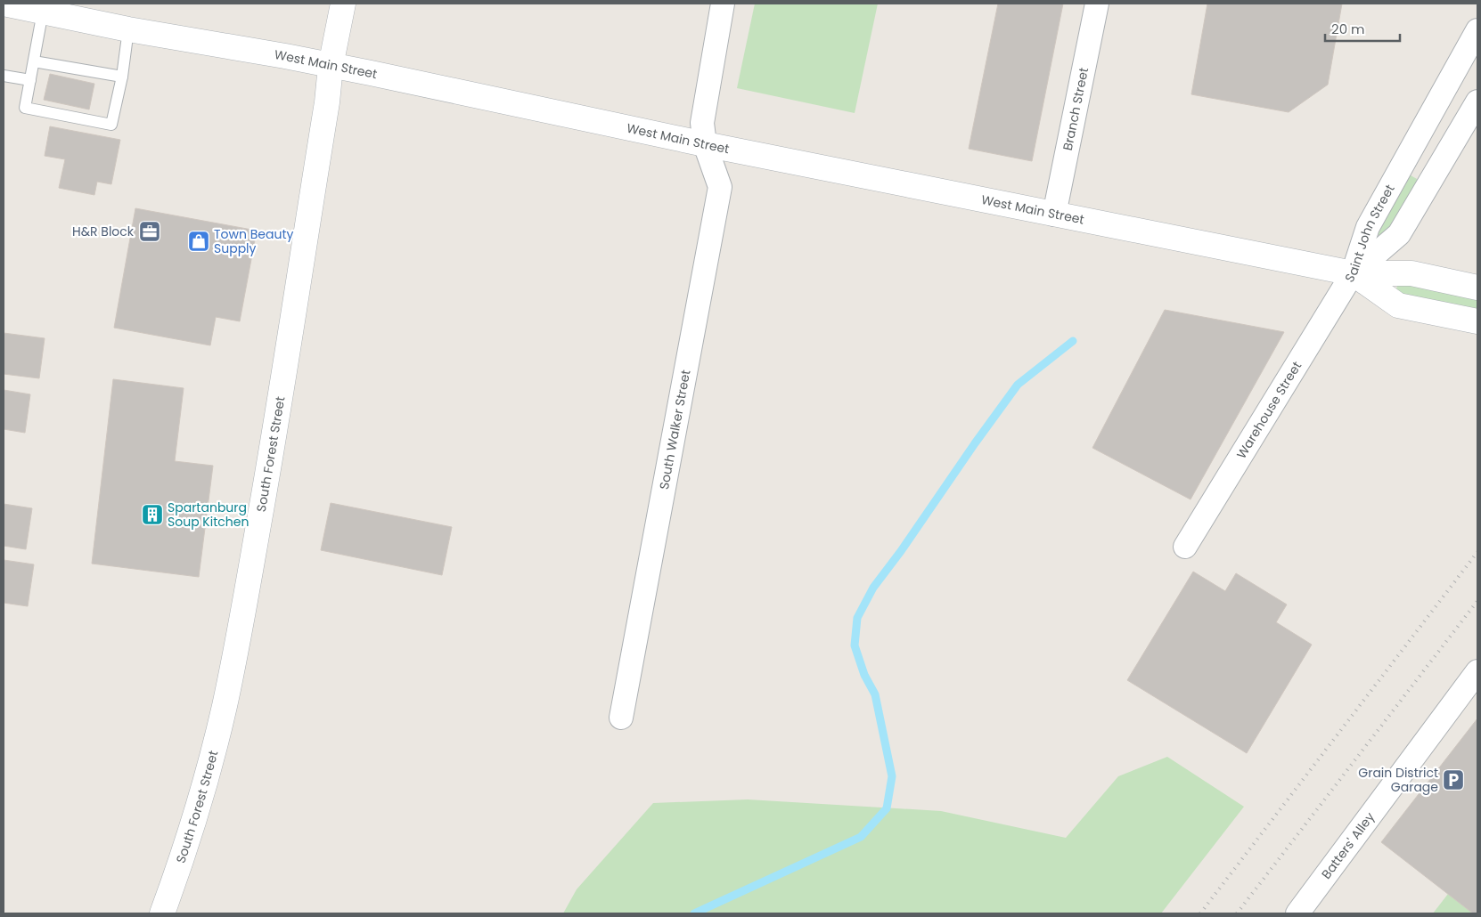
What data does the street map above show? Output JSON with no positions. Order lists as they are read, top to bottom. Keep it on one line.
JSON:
{"streets":{"street":["West Main Street","Branch Street","Saint John Street","Warehouse Street","South Walker Street","South Forest Street","Batters' Alley"]},"crossings":[["West Main Street","Branch Street"],["West Main Street","Saint John Street"],["West Main Street","Warehouse Street"],["West Main Street","South Walker Street"],["West Main Street","South Forest Street"],["Saint John Street","Warehouse Street"]],"places":{"office":["H&R Block"],"shop":["Town Beauty Supply"],"building":["Spartanburg Soup Kitchen"],"parking":["Grain District Garage"]},"scale_bar":"20 m"}
